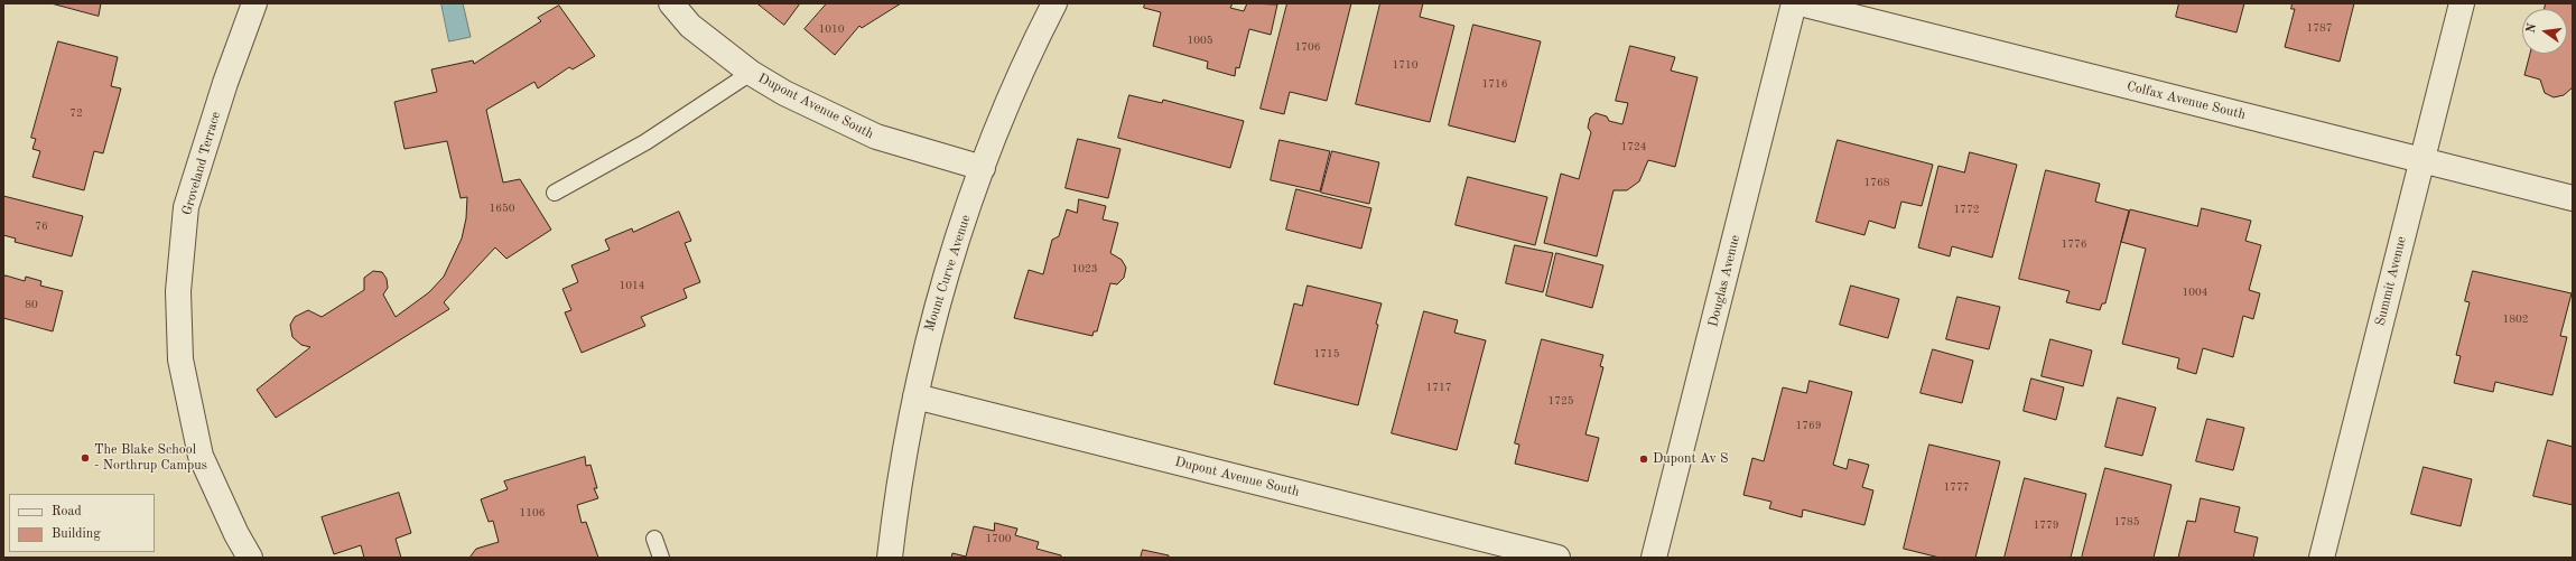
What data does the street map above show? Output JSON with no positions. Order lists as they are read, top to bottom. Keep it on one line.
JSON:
{"streets":{"street":["Colfax Avenue South","Dupont Avenue South","Groveland Terrace","Mount Curve Avenue","Douglas Avenue","Summit Avenue"]},"crossings":[["Colfax Avenue South","Summit Avenue"],["Dupont Avenue South","Mount Curve Avenue"]],"places":["The Blake School - Northrup Campus","Dupont Av S"],"house_numbers":["1787","1010","1005","1706","1710","1716","72","1724","1768","1650","1772","76","1776","1023","1014","1004","80","1802","1715","1717","1725","1769","1777","1106","1785","1779","1700"],"legend":["Road","Building"],"north":"left"}
